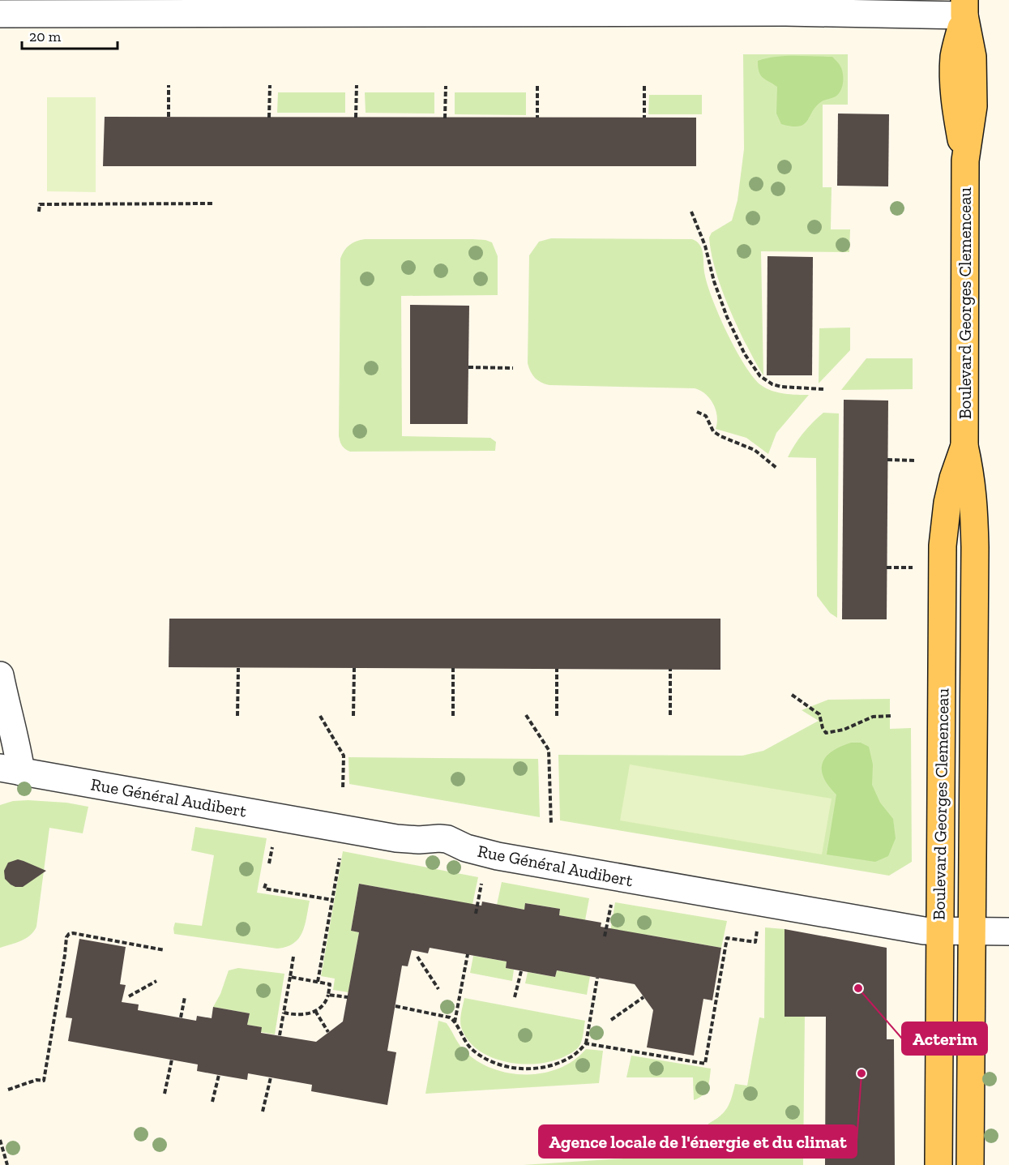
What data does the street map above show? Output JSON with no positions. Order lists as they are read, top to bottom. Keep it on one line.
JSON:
{"streets":{"main road":["Boulevard Georges Clemenceau"],"street":["Rue Général Audibert"]},"crossings":[["Boulevard Georges Clemenceau","Rue Général Audibert"]],"places":["Acterim","Agence locale de l'énergie et du climat"],"scale_bar":"20 m"}
